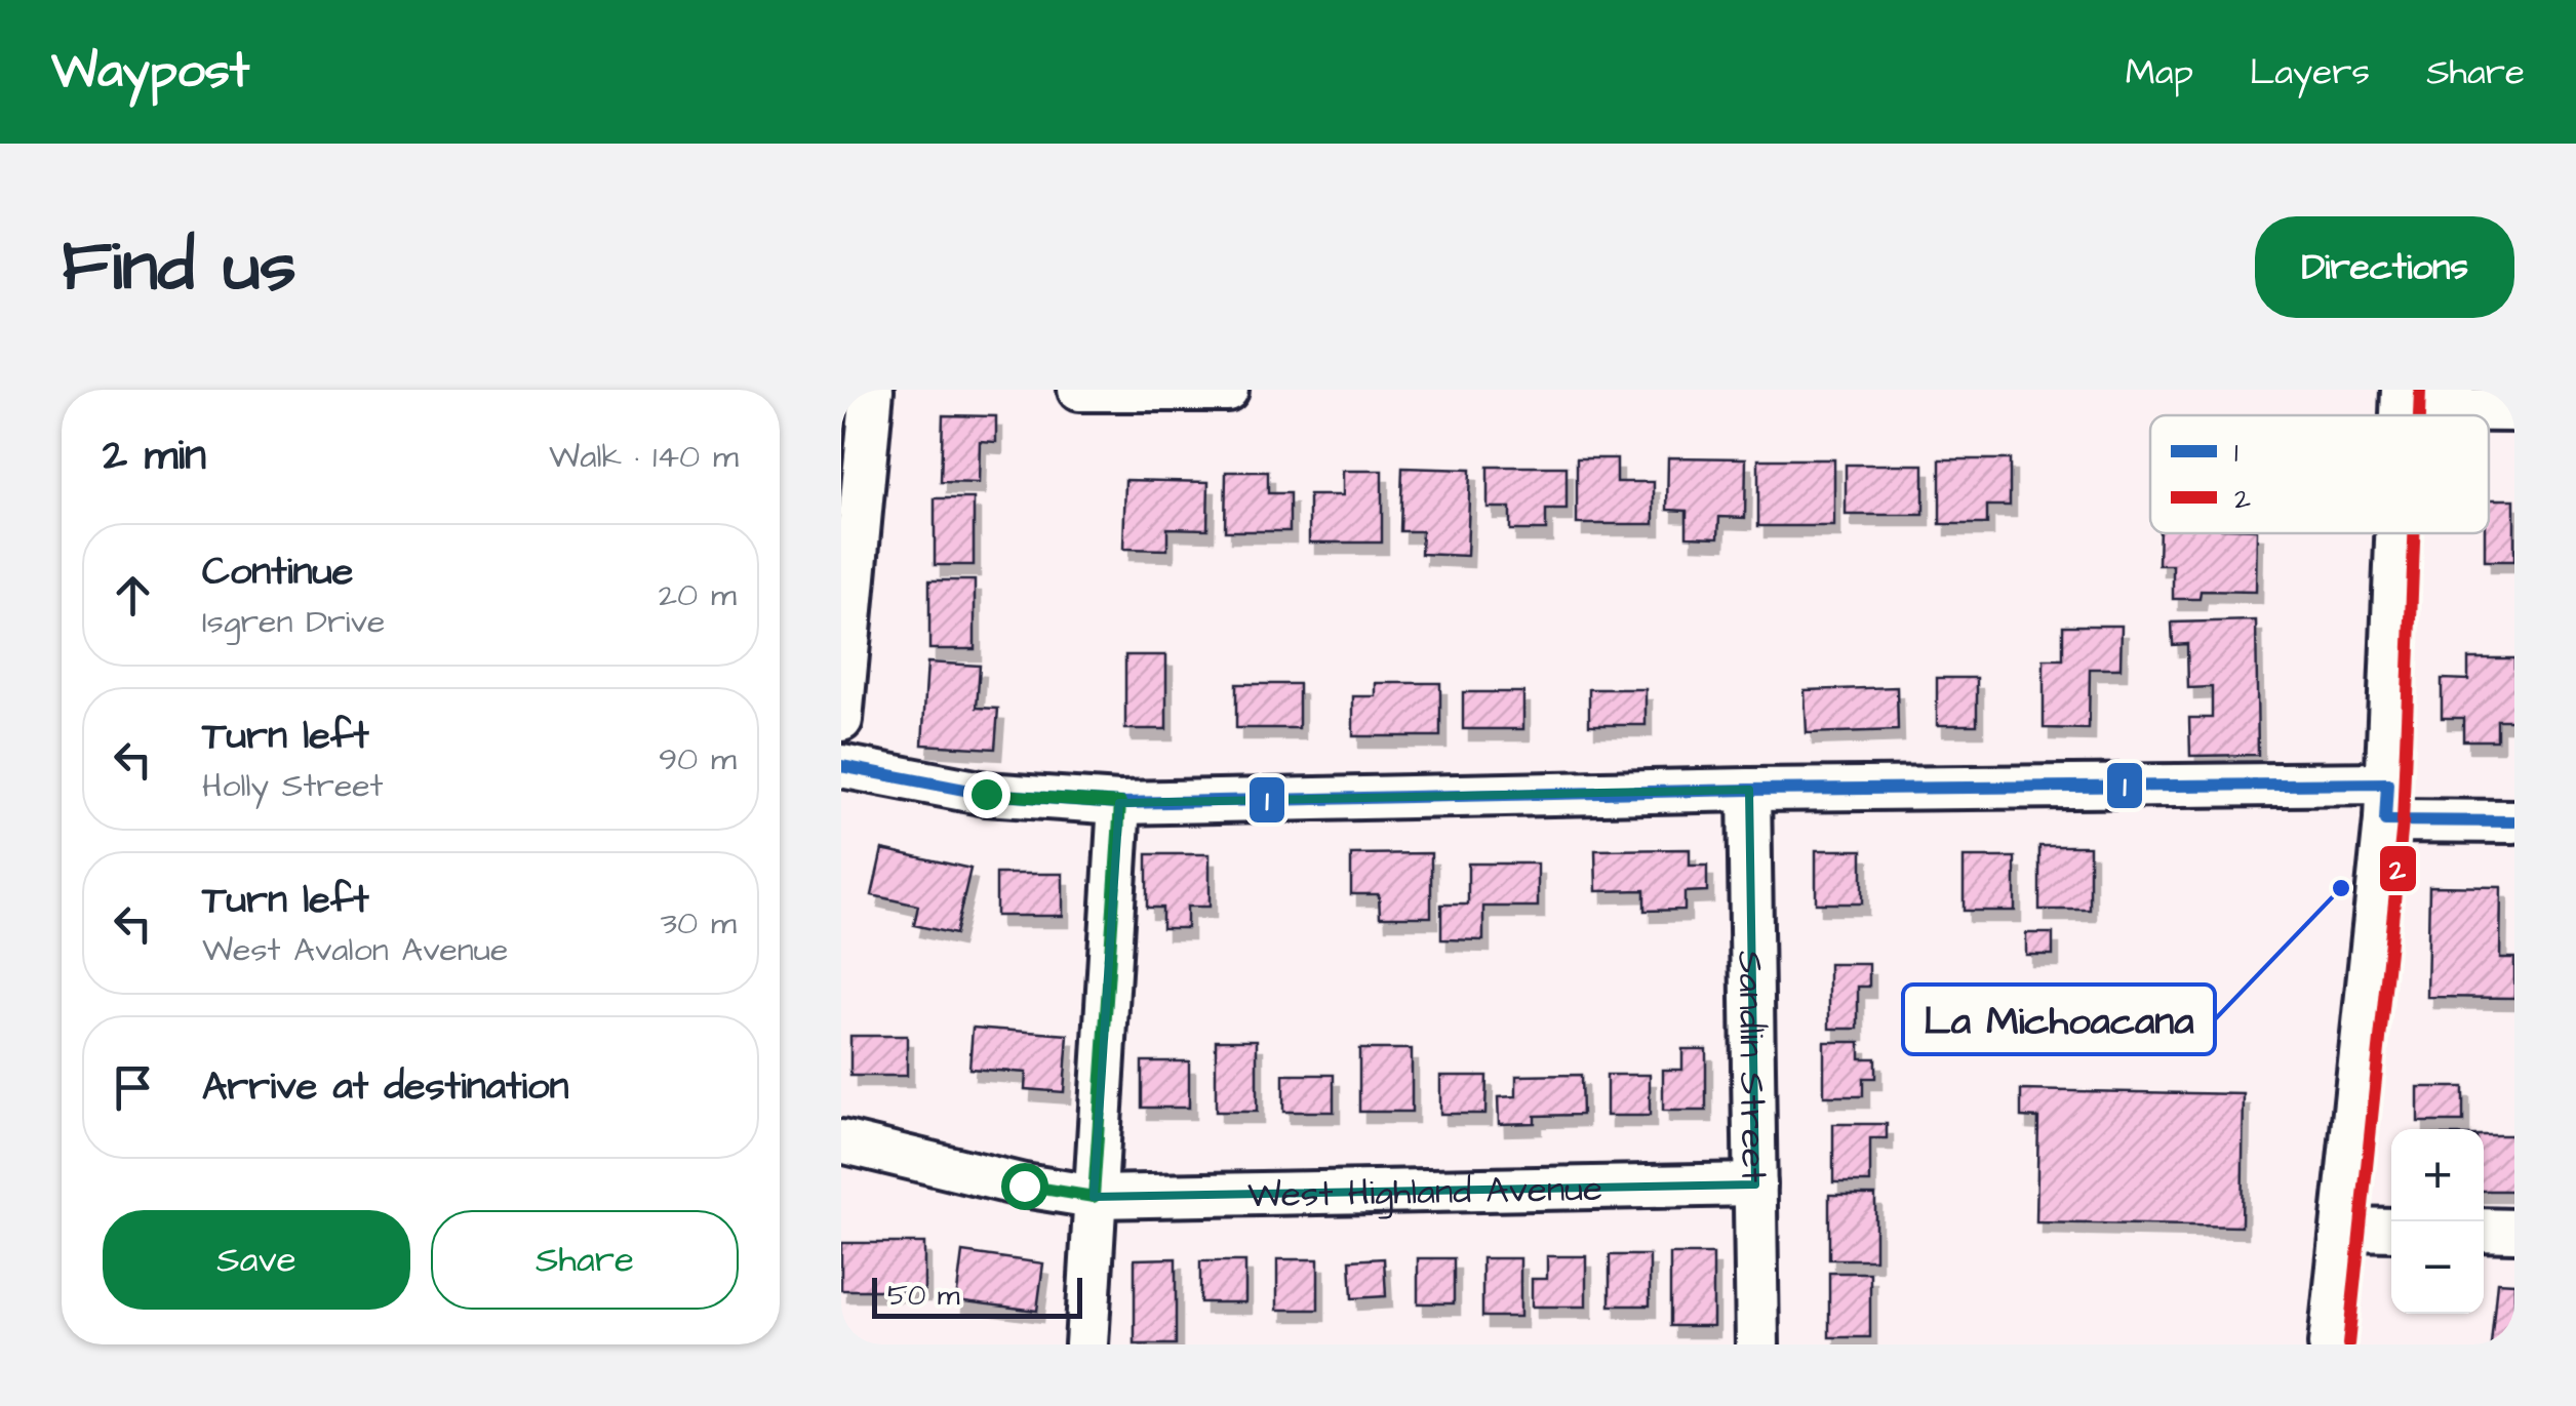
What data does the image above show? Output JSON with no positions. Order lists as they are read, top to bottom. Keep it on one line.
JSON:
{"streets":{"street":["Sandlin Street","West Highland Avenue"]},"crossings":[["Sandlin Street","West Highland Avenue"]],"places":["La Michoacana"],"lines":["transit line 2","transit line 1"],"legend":["1","2"],"scale_bar":"50 m","page":{"header":"Waypost","nav":["Map","Layers","Share"],"buttons":["Directions",["Save","Share"]],"title":"Find us","heading":["2 min","Walk · 140 m"],"list":[["Continue","Isgren Drive","20 m"],["Turn left","Holly Street","90 m"],["Turn left","West Avalon Avenue","30 m"],"Arrive at destination"],"map_buttons":["+","−"],"scale":"50 m"}}
